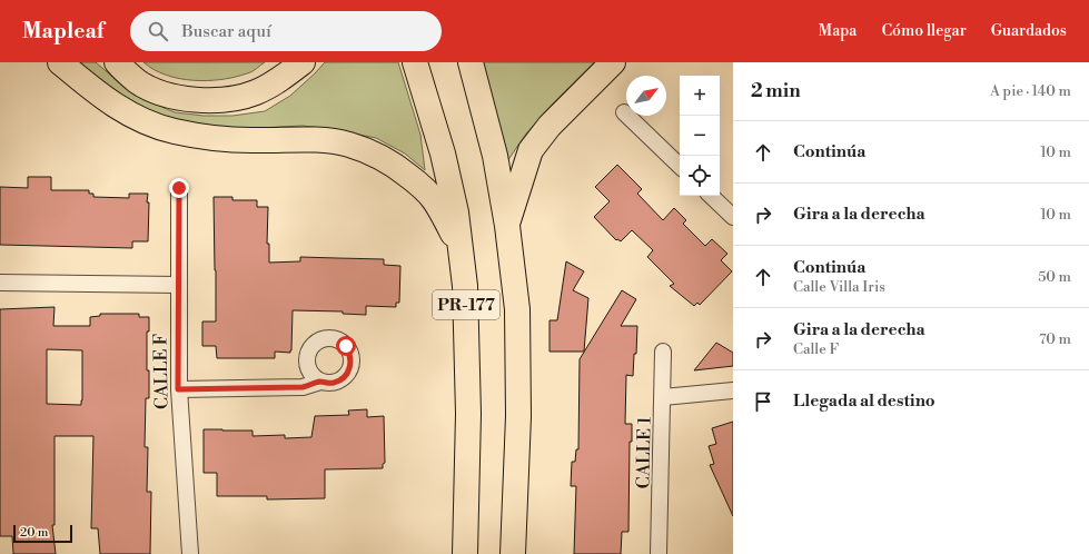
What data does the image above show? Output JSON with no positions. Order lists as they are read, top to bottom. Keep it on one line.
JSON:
{"streets":{"main road":["PR-177"],"street":["CALLE F","CALLE 1"]},"scale_bar":"20 m","north":"top right","page":{"header":"Mapleaf","search":"Buscar aquí","nav":["Mapa","Cómo llegar","Guardados"],"heading":["2 min","A pie · 140 m"],"map_buttons":["+","−"],"list":[["Continúa","10 m"],["Gira a la derecha","10 m"],["Continúa","Calle Villa Iris","50 m"],["Gira a la derecha","Calle F","70 m"],"Llegada al destino"],"scale":"20 m"}}
